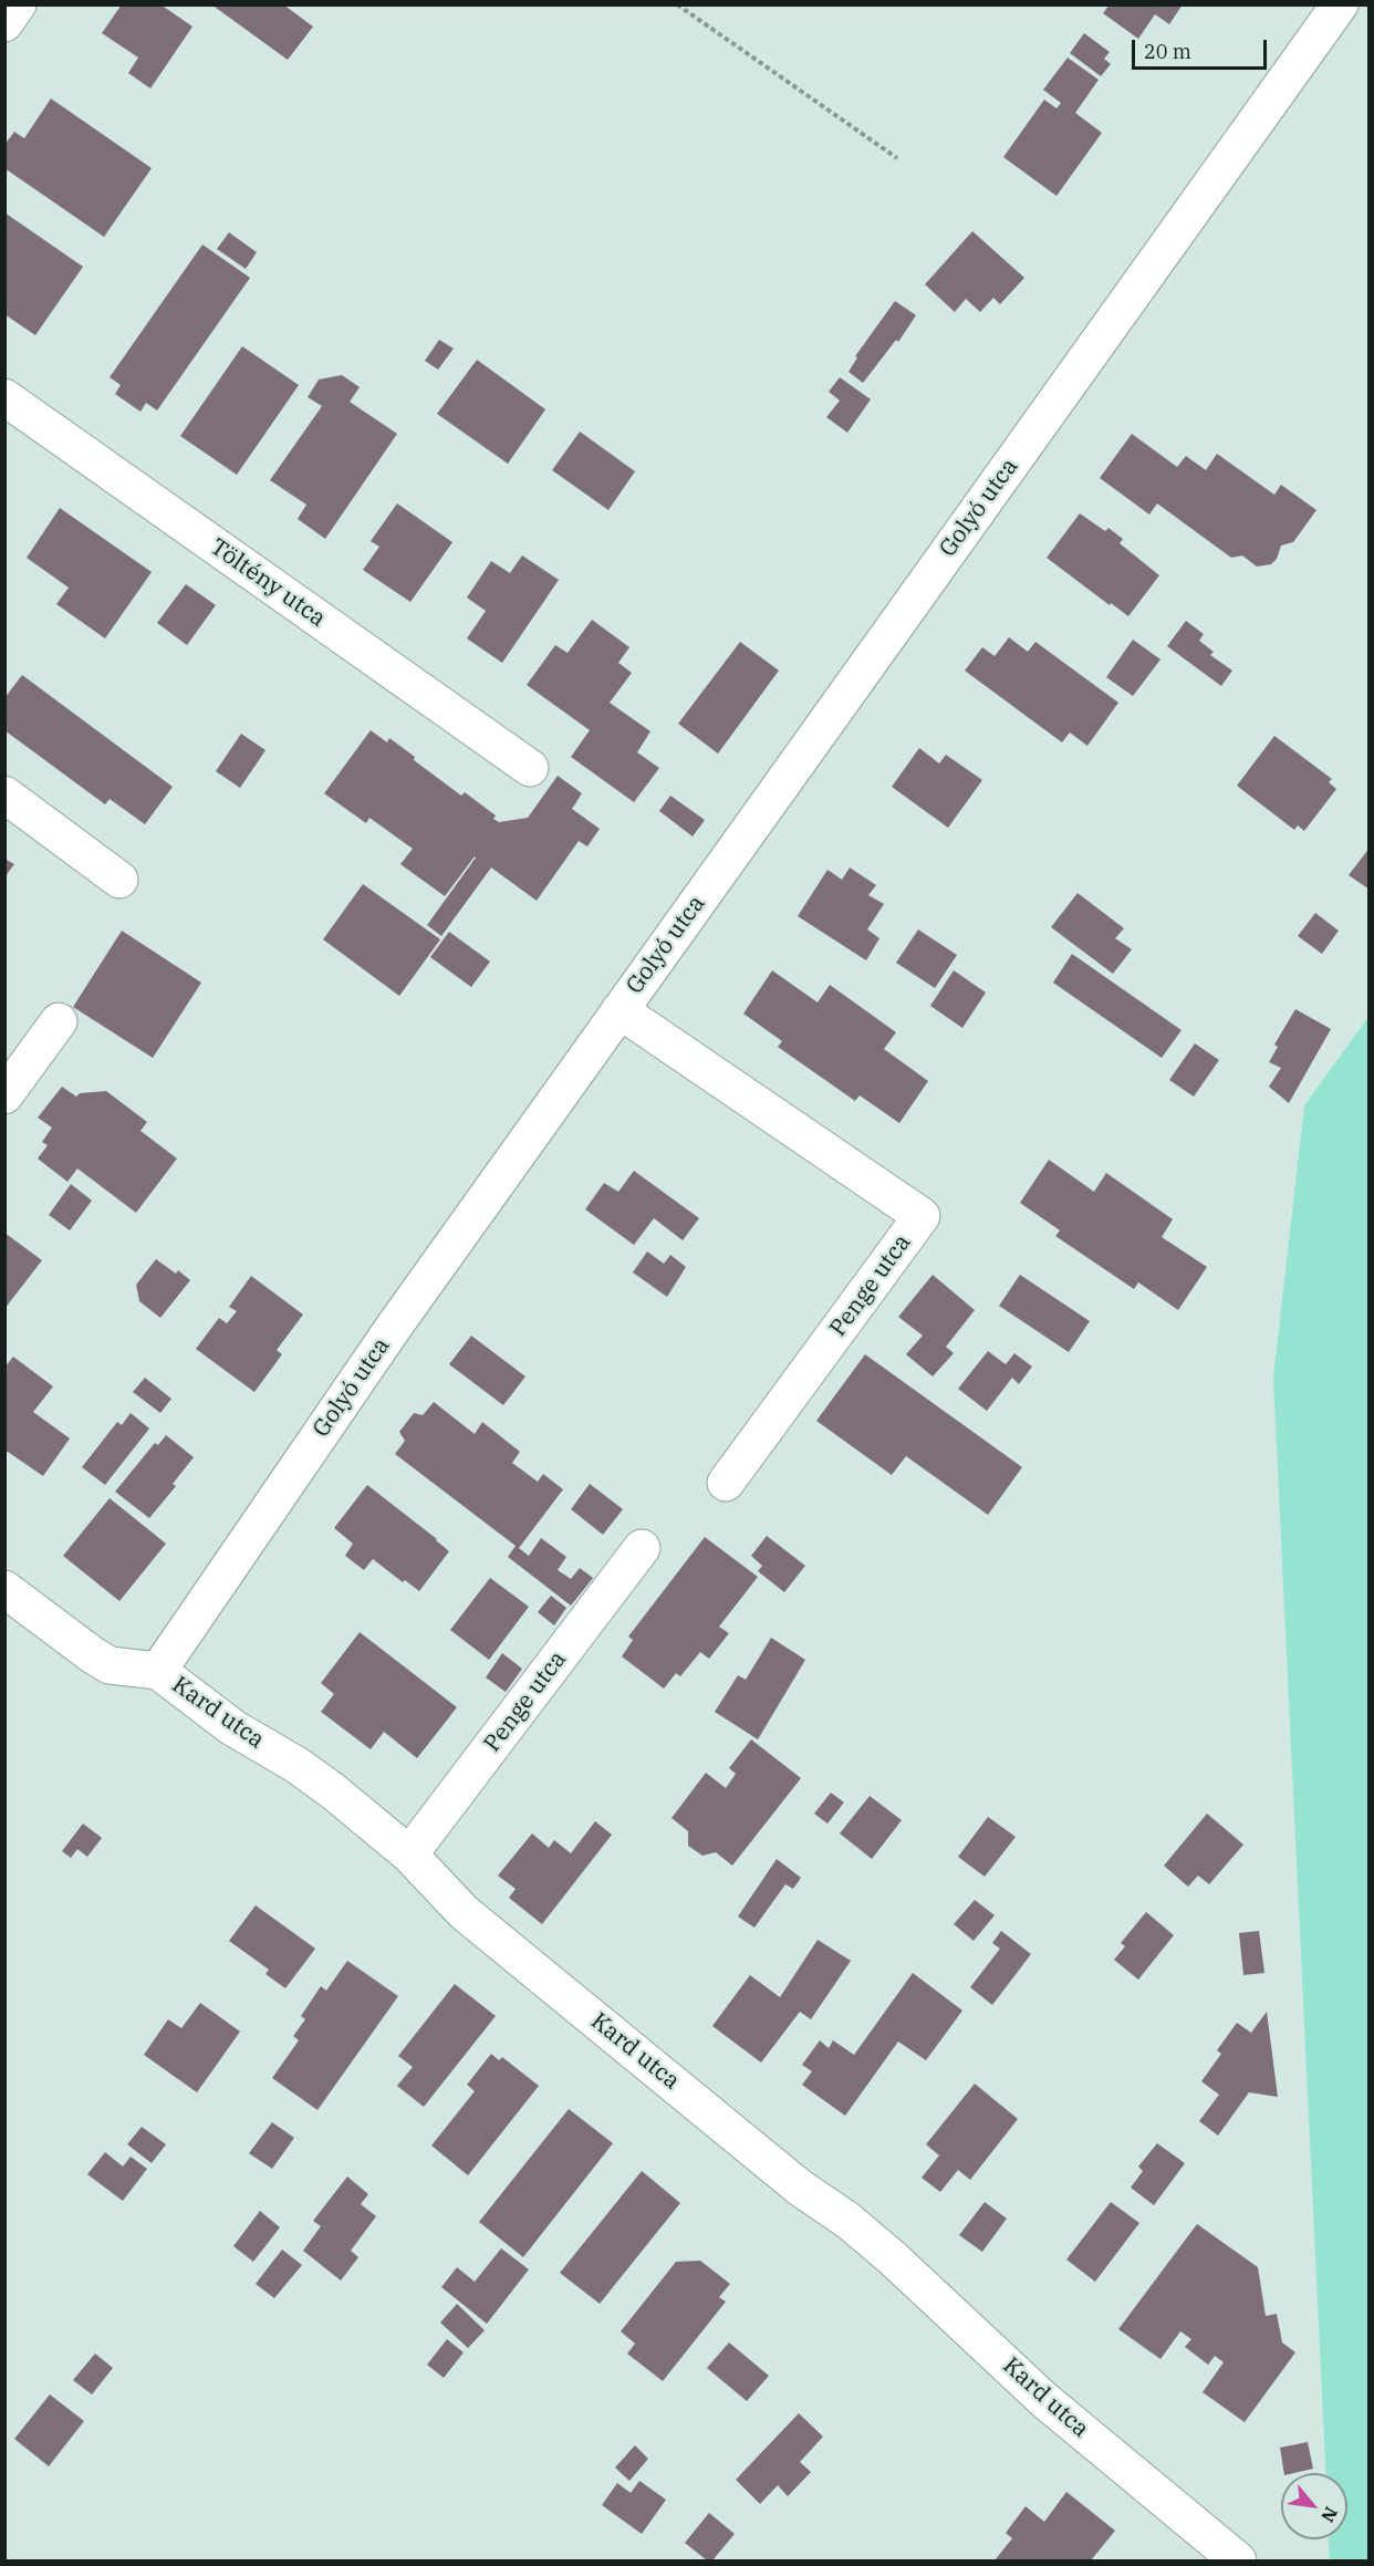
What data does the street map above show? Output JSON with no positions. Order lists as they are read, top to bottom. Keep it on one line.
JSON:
{"streets":{"street":["Golyó utca","Töltény utca","Penge utca","Kard utca"]},"crossings":[["Golyó utca","Penge utca"],["Golyó utca","Kard utca"],["Penge utca","Kard utca"]],"scale_bar":"20 m","north":"bottom right"}
